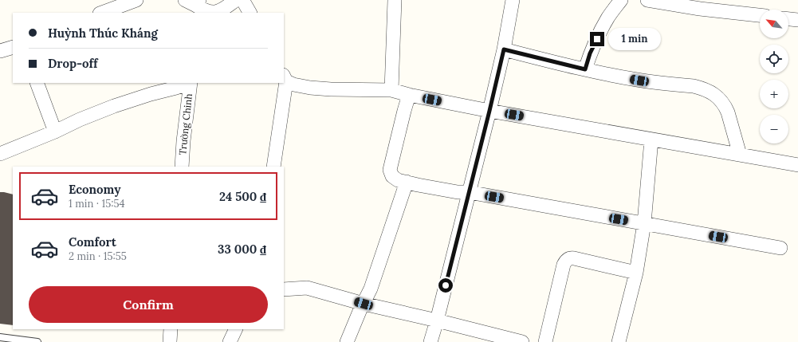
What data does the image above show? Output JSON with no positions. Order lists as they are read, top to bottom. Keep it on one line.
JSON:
{"streets":{"street":["Trường Chinh"]},"north":"top left","page":{"map_buttons":["+","−"],"banner":["Huỳnh Thúc Kháng","Drop-off"],"bubble":"1 min","list":[{"name":"Economy","note":"1 min · 15:54","value":"24 500 ₫"},{"name":"Comfort","note":"2 min · 15:55","value":"33 000 ₫"}],"buttons":"Confirm"}}
